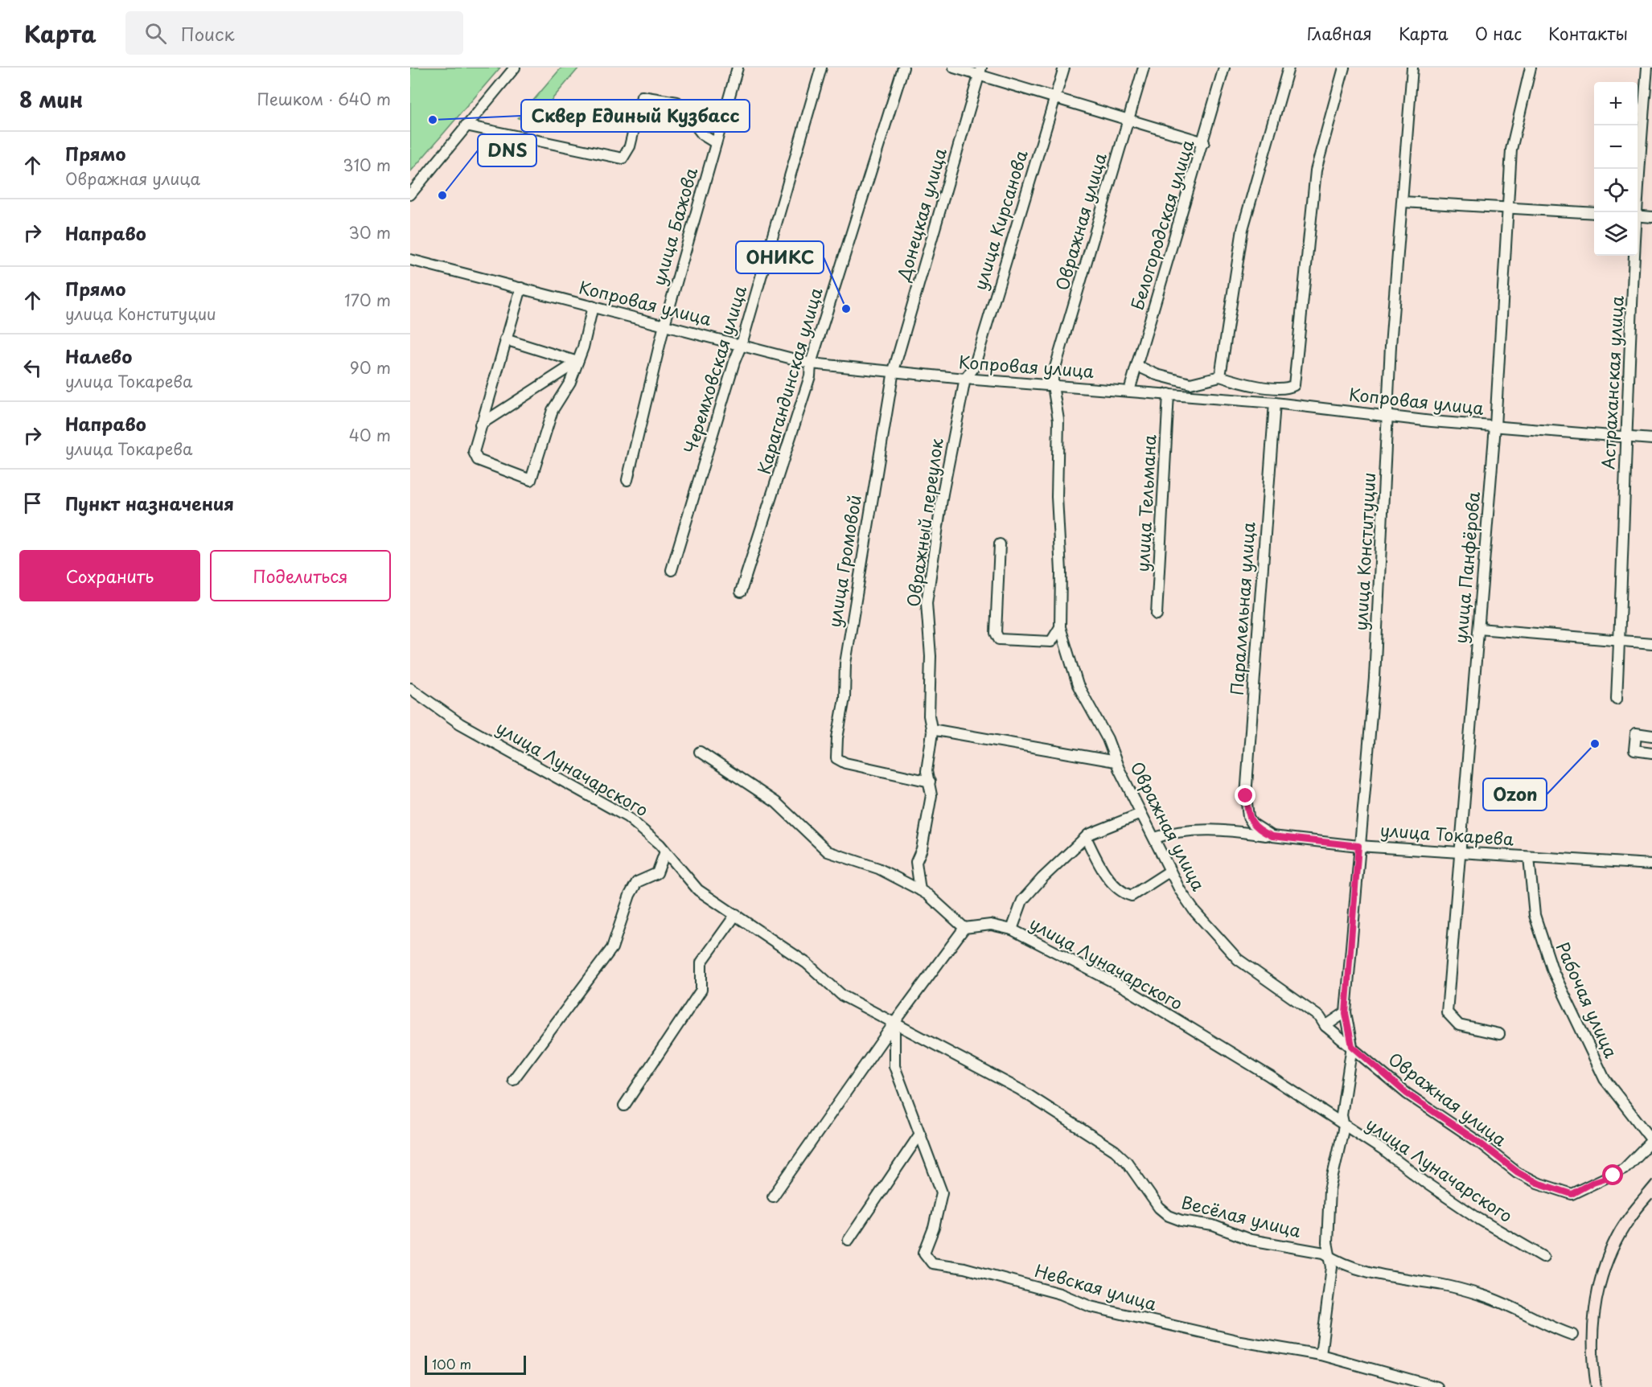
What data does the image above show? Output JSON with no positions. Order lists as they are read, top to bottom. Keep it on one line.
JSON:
{"streets":{"street":["Донецкая улица","улица Кирсанова","Овражная улица","Белогородская улица","улица Бажова","Копровая улица","Черемховская улица","Карагандинская улица","Астраханская улица","улица Тельмана","Овражный переулок","улица Конституции","улица Громовой","улица Панфёрова","Параллельная улица","улица Луначарского","улица Токарева","Рабочая улица","Весёлая улица","Невская улица"]},"crossings":[["Донецкая улица","Копровая улица"],["Донецкая улица","улица Громовой"],["улица Кирсанова","Копровая улица"],["улица Кирсанова","Овражный переулок"],["Овражная улица","Копровая улица"],["Овражная улица","улица Конституции"],["Овражная улица","Рабочая улица"],["Белогородская улица","Копровая улица"],["улица Бажова","Копровая улица"],["Копровая улица","Черемховская улица"],["Копровая улица","Карагандинская улица"],["Копровая улица","Астраханская улица"],["Копровая улица","улица Тельмана"],["Копровая улица","Овражный переулок"],["Копровая улица","улица Конституции"],["Копровая улица","улица Громовой"],["Копровая улица","улица Панфёрова"],["Копровая улица","Параллельная улица"],["Овражный переулок","улица Громовой"],["улица Конституции","улица Луначарского"],["улица Конституции","улица Токарева"],["улица Конституции","Весёлая улица"],["улица Конституции","Невская улица"],["улица Панфёрова","улица Токарева"],["Параллельная улица","улица Токарева"],["улица Луначарского","Весёлая улица"],["улица Токарева","Рабочая улица"]],"places":["Сквер Единый Кузбасс","DNS","ОНИКС","Ozon"],"scale_bar":"100 m","page":{"header":"Карта","search":"Поиск","nav":["Главная","Карта","О нас","Контакты"],"heading":["8 мин","Пешком · 640 m"],"map_buttons":["+","−"],"list":[["Прямо","Овражная улица","310 m"],["Направо","30 m"],["Прямо","улица Конституции","170 m"],["Налево","улица Токарева","90 m"],["Направо","улица Токарева","40 m"],"Пункт назначения"],"buttons":["Сохранить","Поделиться"],"scale":"100 m"}}
